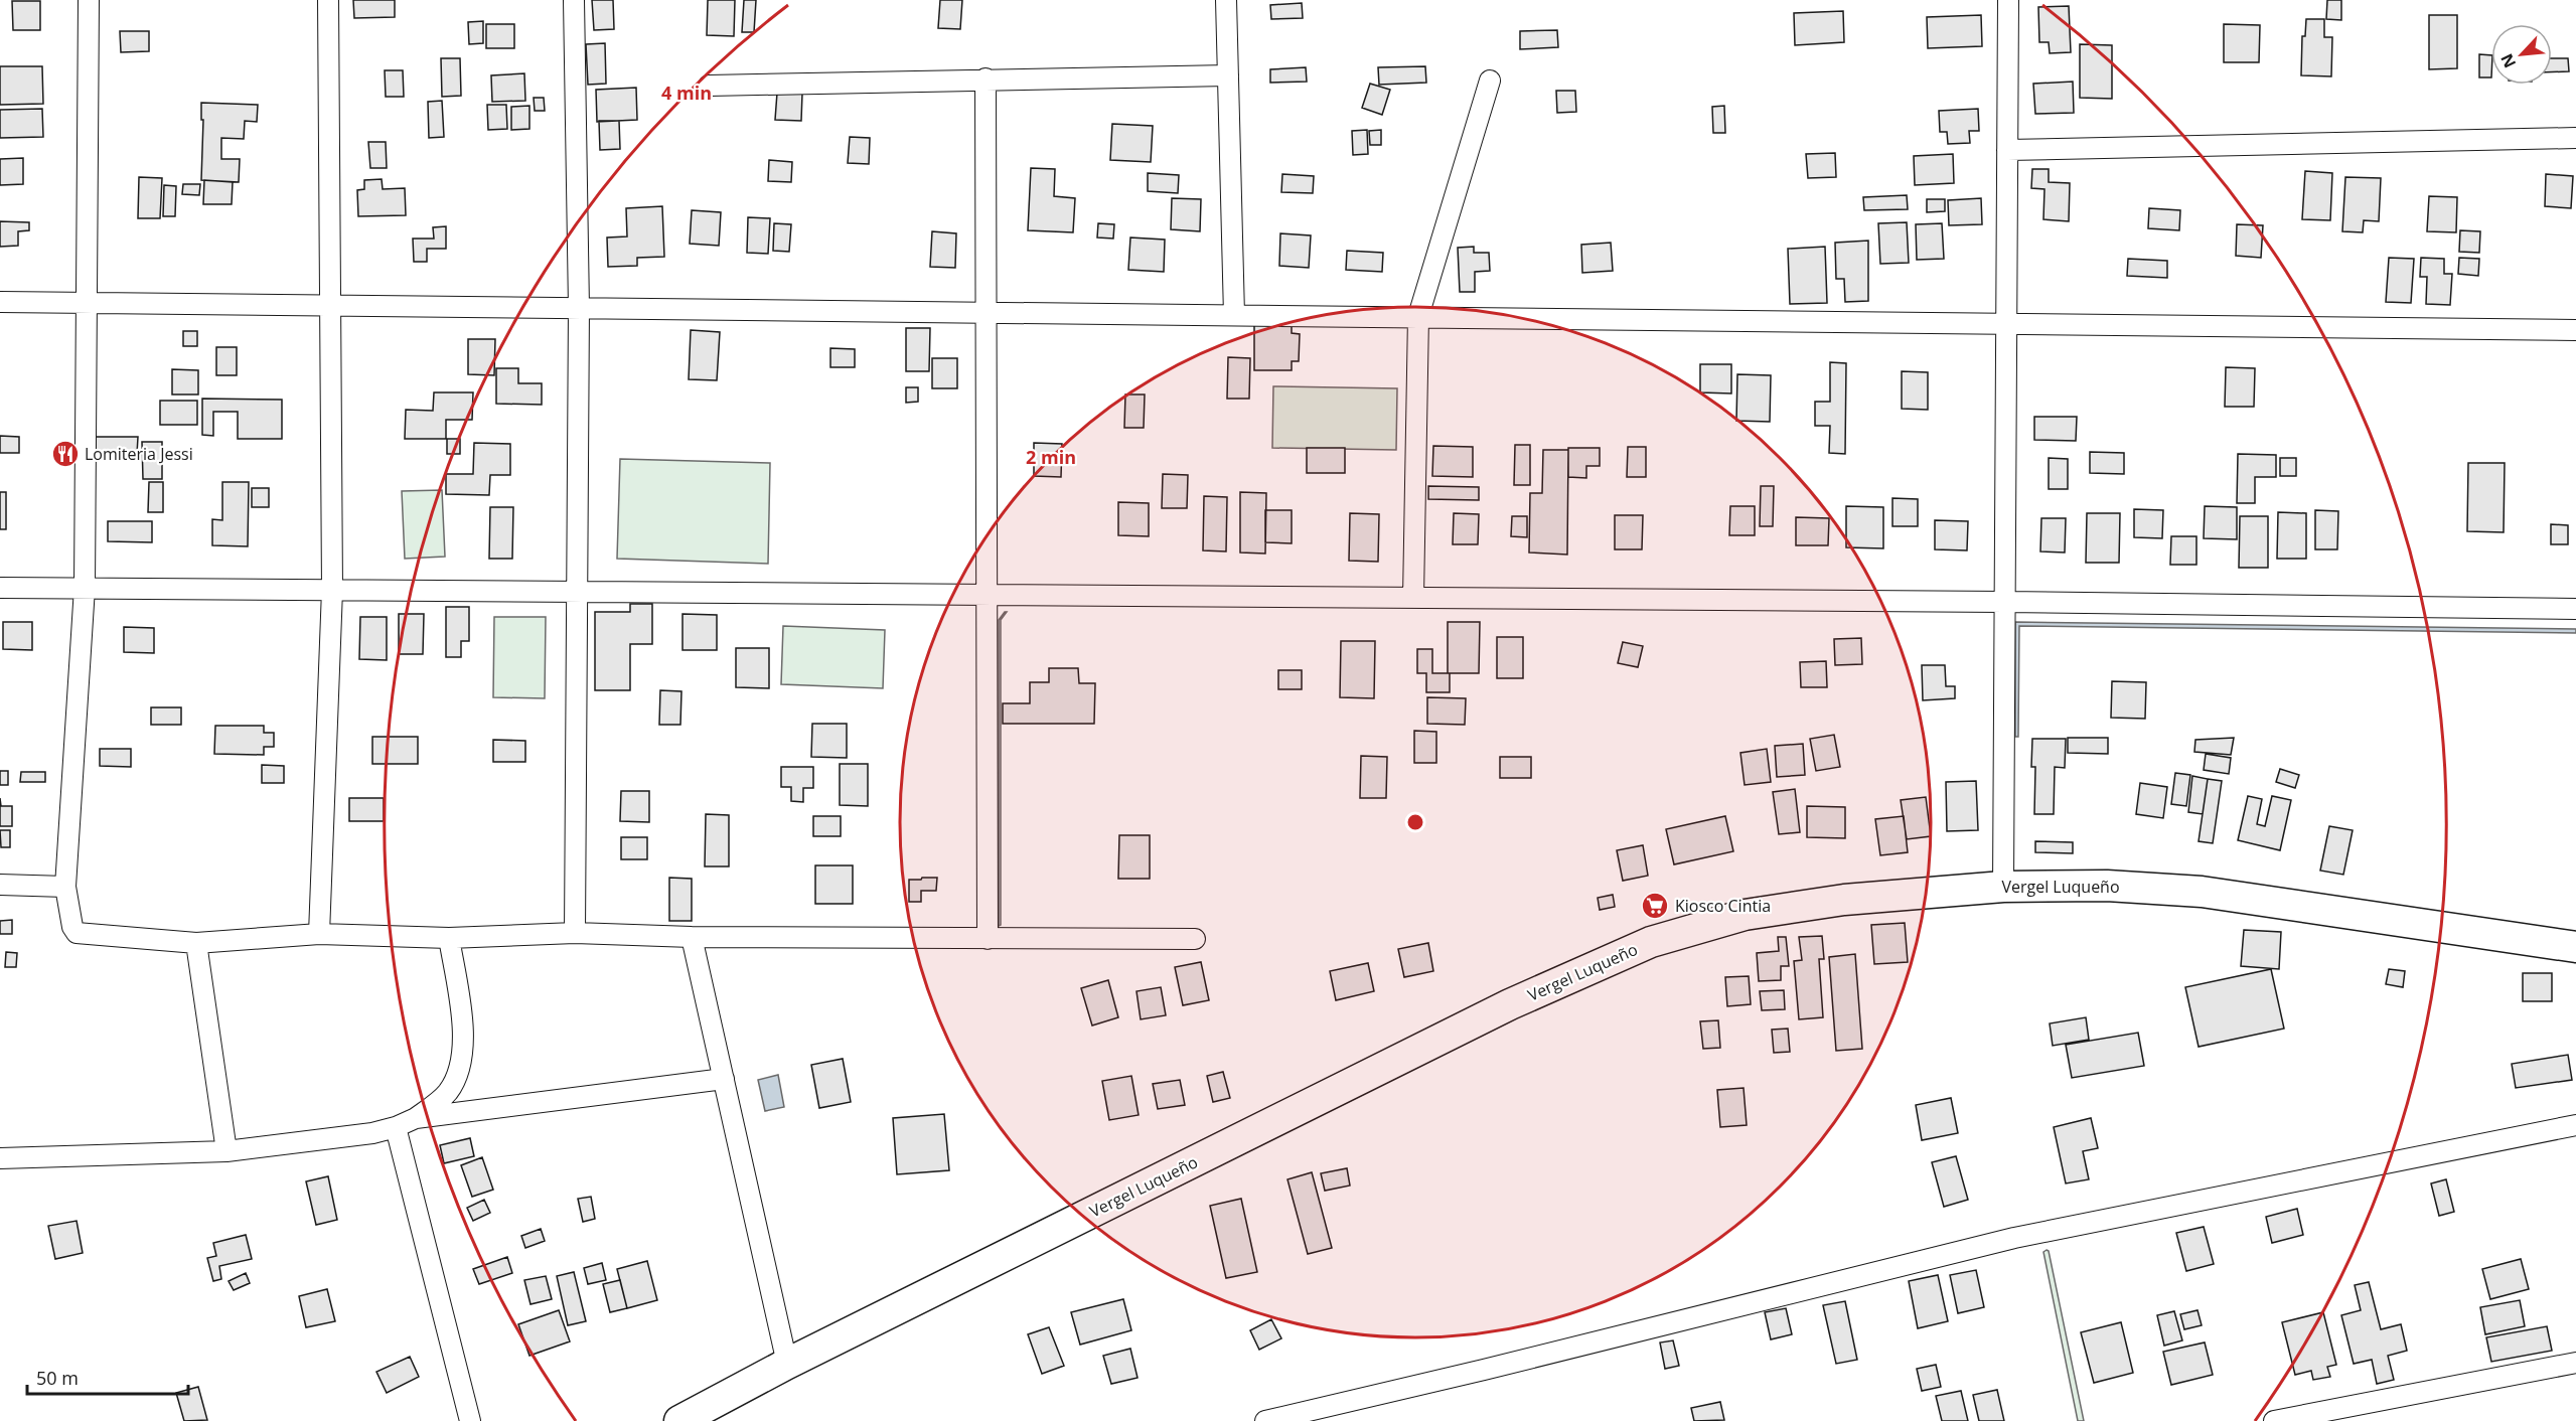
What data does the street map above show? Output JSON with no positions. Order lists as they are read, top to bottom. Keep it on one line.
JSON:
{"streets":{"main road":["Vergel Luqueño"]},"places":{"restaurant":["Lomiteria Jessi"],"supermarket":["Kiosco Cintia"]},"scale_bar":"50 m","north":"bottom left","rings":["4 min","2 min"]}
